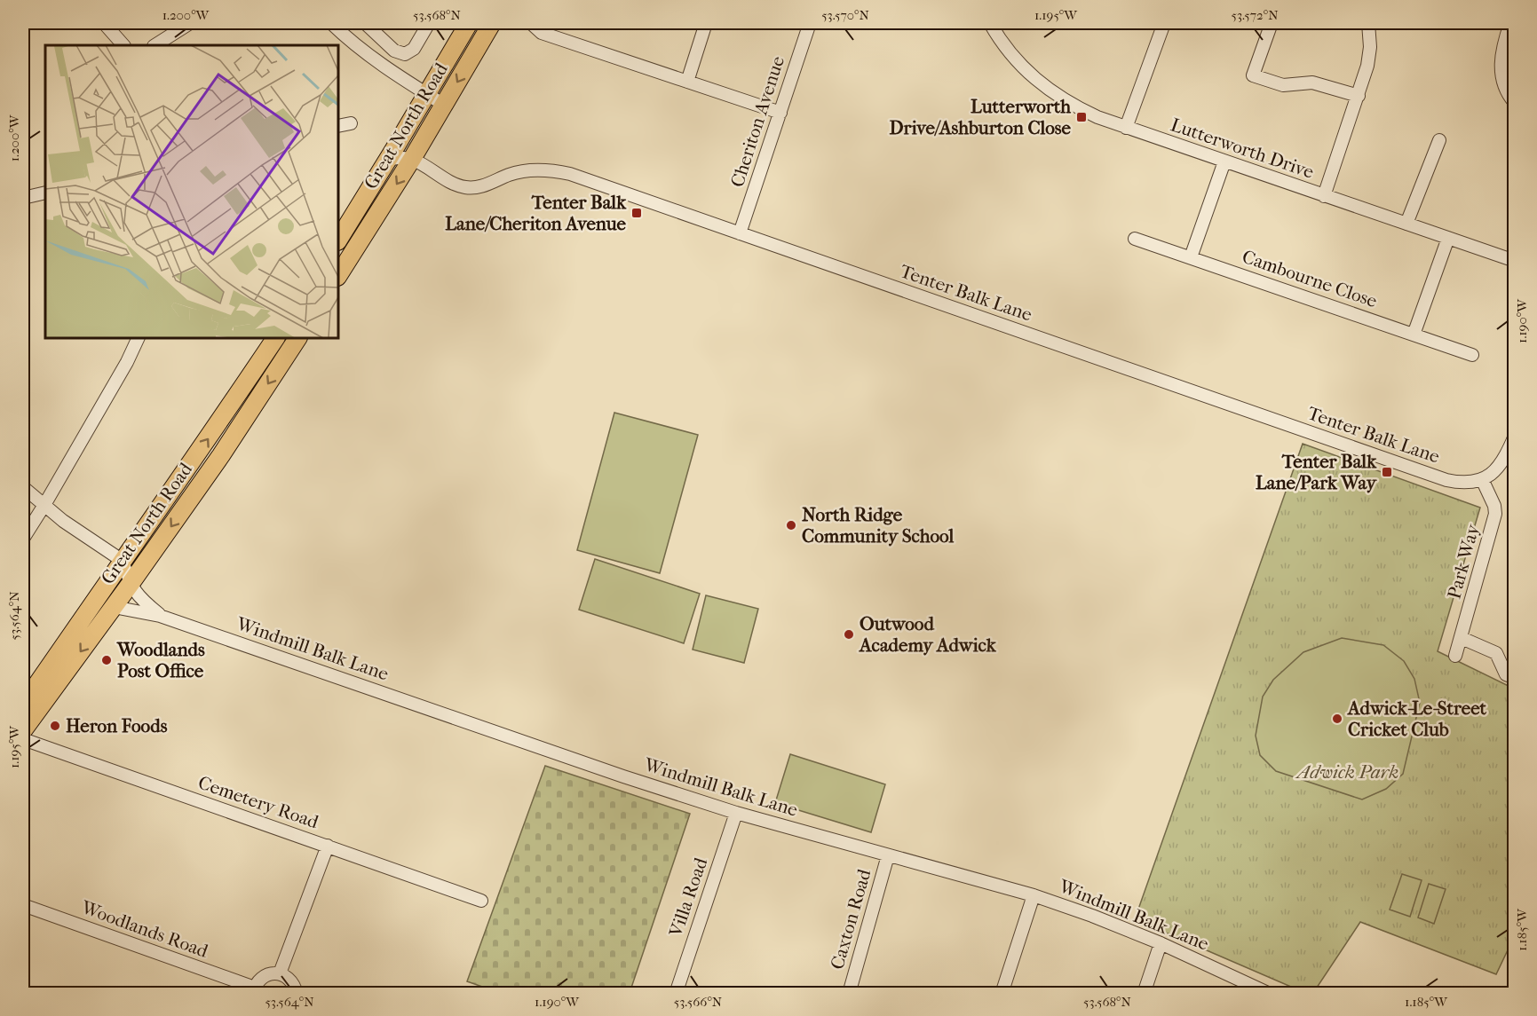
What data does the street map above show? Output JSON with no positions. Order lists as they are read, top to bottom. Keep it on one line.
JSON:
{"streets":{"highway":["Great North Road"],"street":["Cheriton Avenue","Lutterworth Drive","Cambourne Close","Tenter Balk Lane","Park Way","Windmill Balk Lane","Cemetery Road","Villa Road","Caxton Road","Woodlands Road"]},"crossings":[["Cheriton Avenue","Tenter Balk Lane"],["Great North Road","Tenter Balk Lane"],["Great North Road","Windmill Balk Lane"],["Tenter Balk Lane","Park Way"],["Windmill Balk Lane","Villa Road"],["Windmill Balk Lane","Caxton Road"]],"parks":["Adwick Park"],"places":{"transit":["Lutterworth Drive/Ashburton Close","Tenter Balk Lane/Cheriton Avenue","Tenter Balk Lane/Park Way"],"other":["North Ridge Community School","Outwood Academy Adwick","Woodlands Post Office","Adwick-Le-Street Cricket Club","Heron Foods"]},"coordinates":["1.200°W","53.568°N","53.570°N","1.195°W","53.572°N","1.190°W","53.564°N","1.185°W","53.566°N"]}
